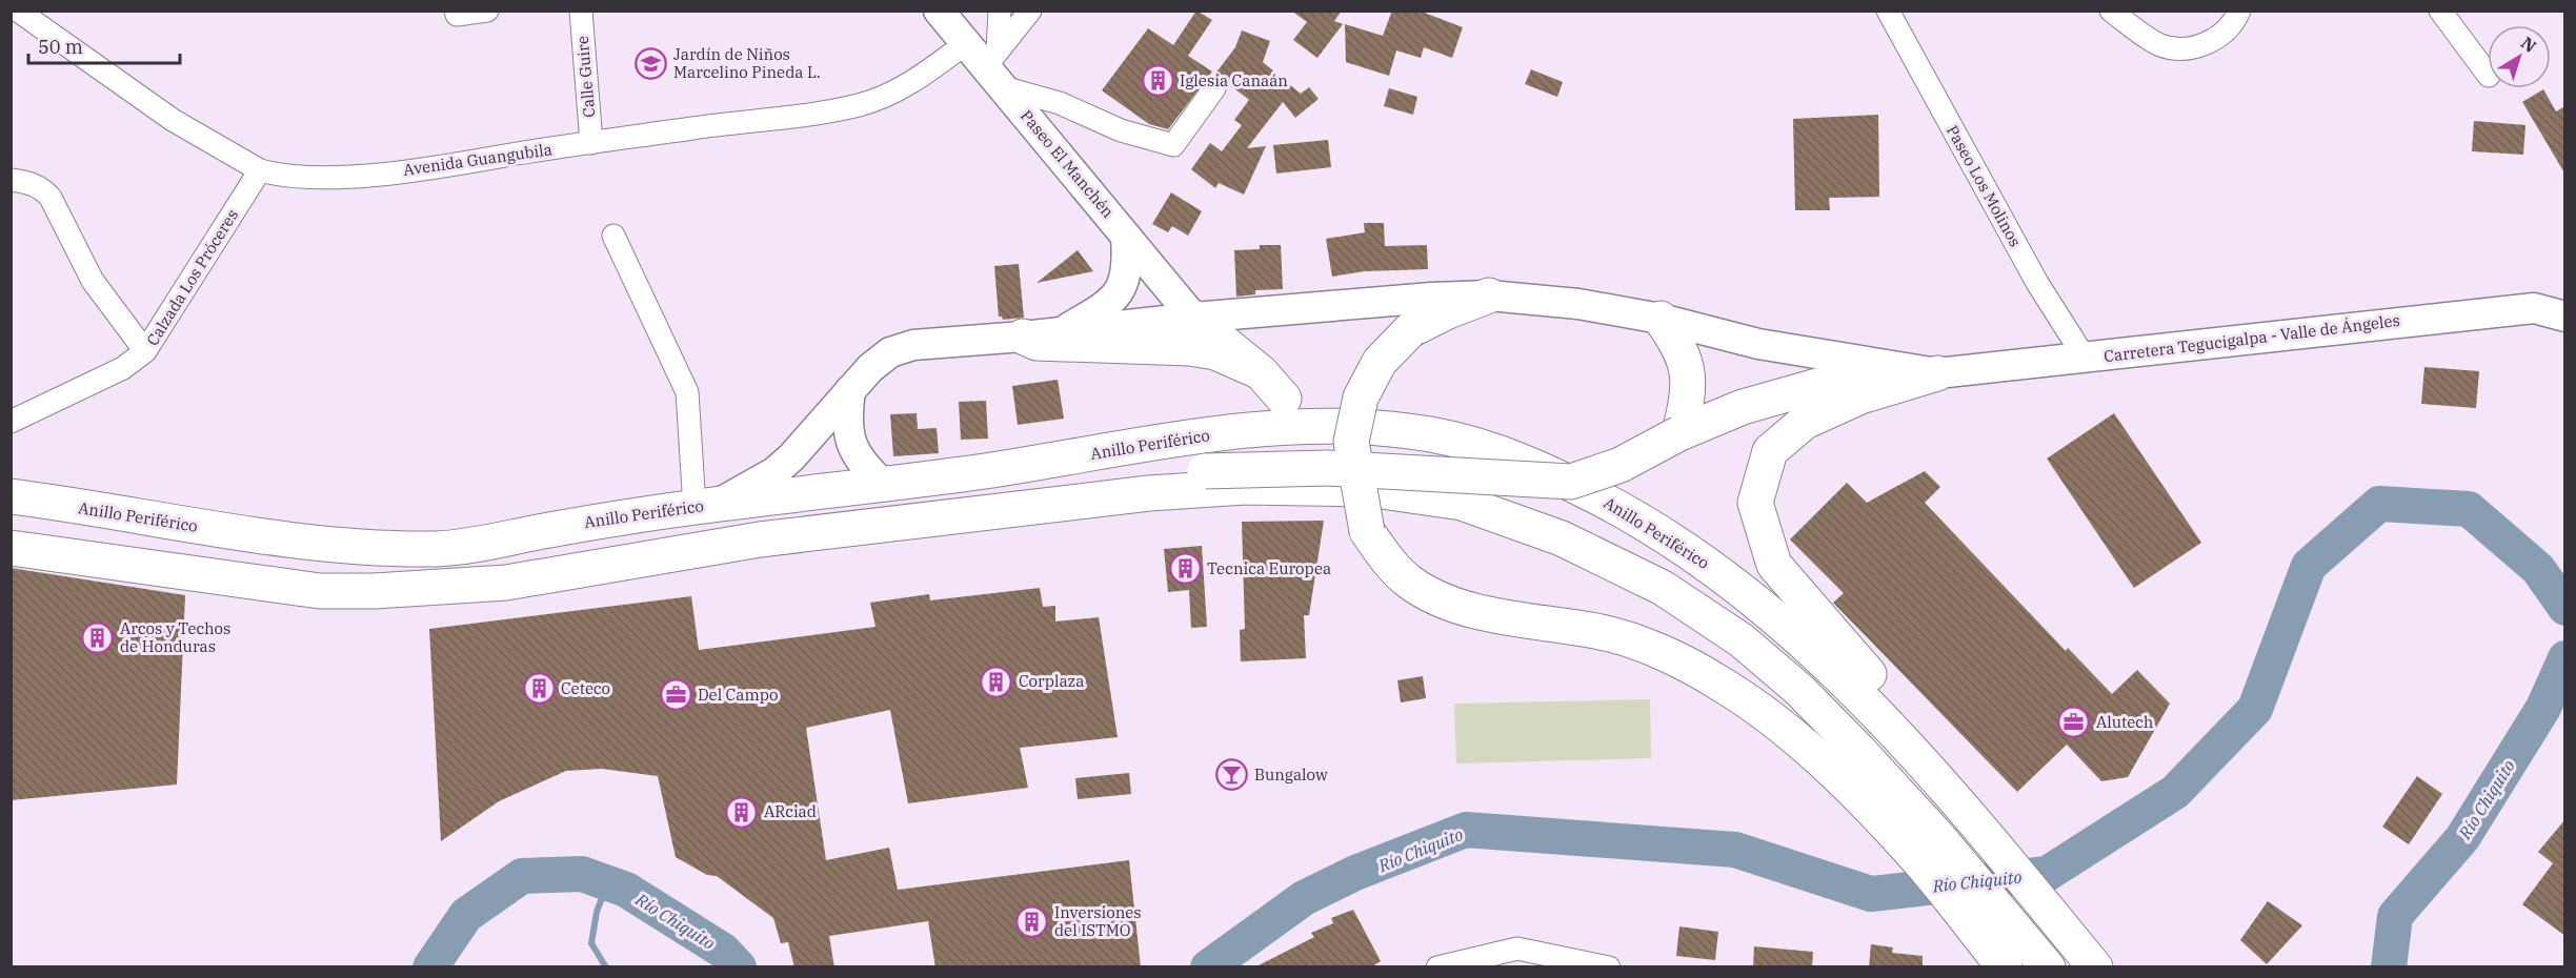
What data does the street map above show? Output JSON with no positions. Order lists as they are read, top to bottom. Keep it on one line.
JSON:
{"streets":{"highway":["Anillo Periférico"],"main road":["Paseo El Manchén","Carretera Tegucigalpa - Valle de Ángeles"],"street":["Calle Guire","Avenida Guangubila","Paseo Los Molinos","Calzada Los Próceres"]},"crossings":[["Calle Guire","Avenida Guangubila"],["Avenida Guangubila","Paseo El Manchén"],["Avenida Guangubila","Calzada Los Próceres"],["Paseo El Manchén","Carretera Tegucigalpa - Valle de Ángeles"],["Paseo Los Molinos","Carretera Tegucigalpa - Valle de Ángeles"],["Carretera Tegucigalpa - Valle de Ángeles","Anillo Periférico"]],"water":["Río Chiquito"],"places":{"school or university":["Jardín de Niños Marcelino Pineda L."],"building":["Iglesia Canaán","Tecnica Europea","Arcos y Techos de Honduras","Corplaza","Ceteco","ARciad","Inversiones del ISTMO"],"office":["Del Campo","Alutech"],"bar":["Bungalow"]},"scale_bar":"50 m","north":"top right"}
